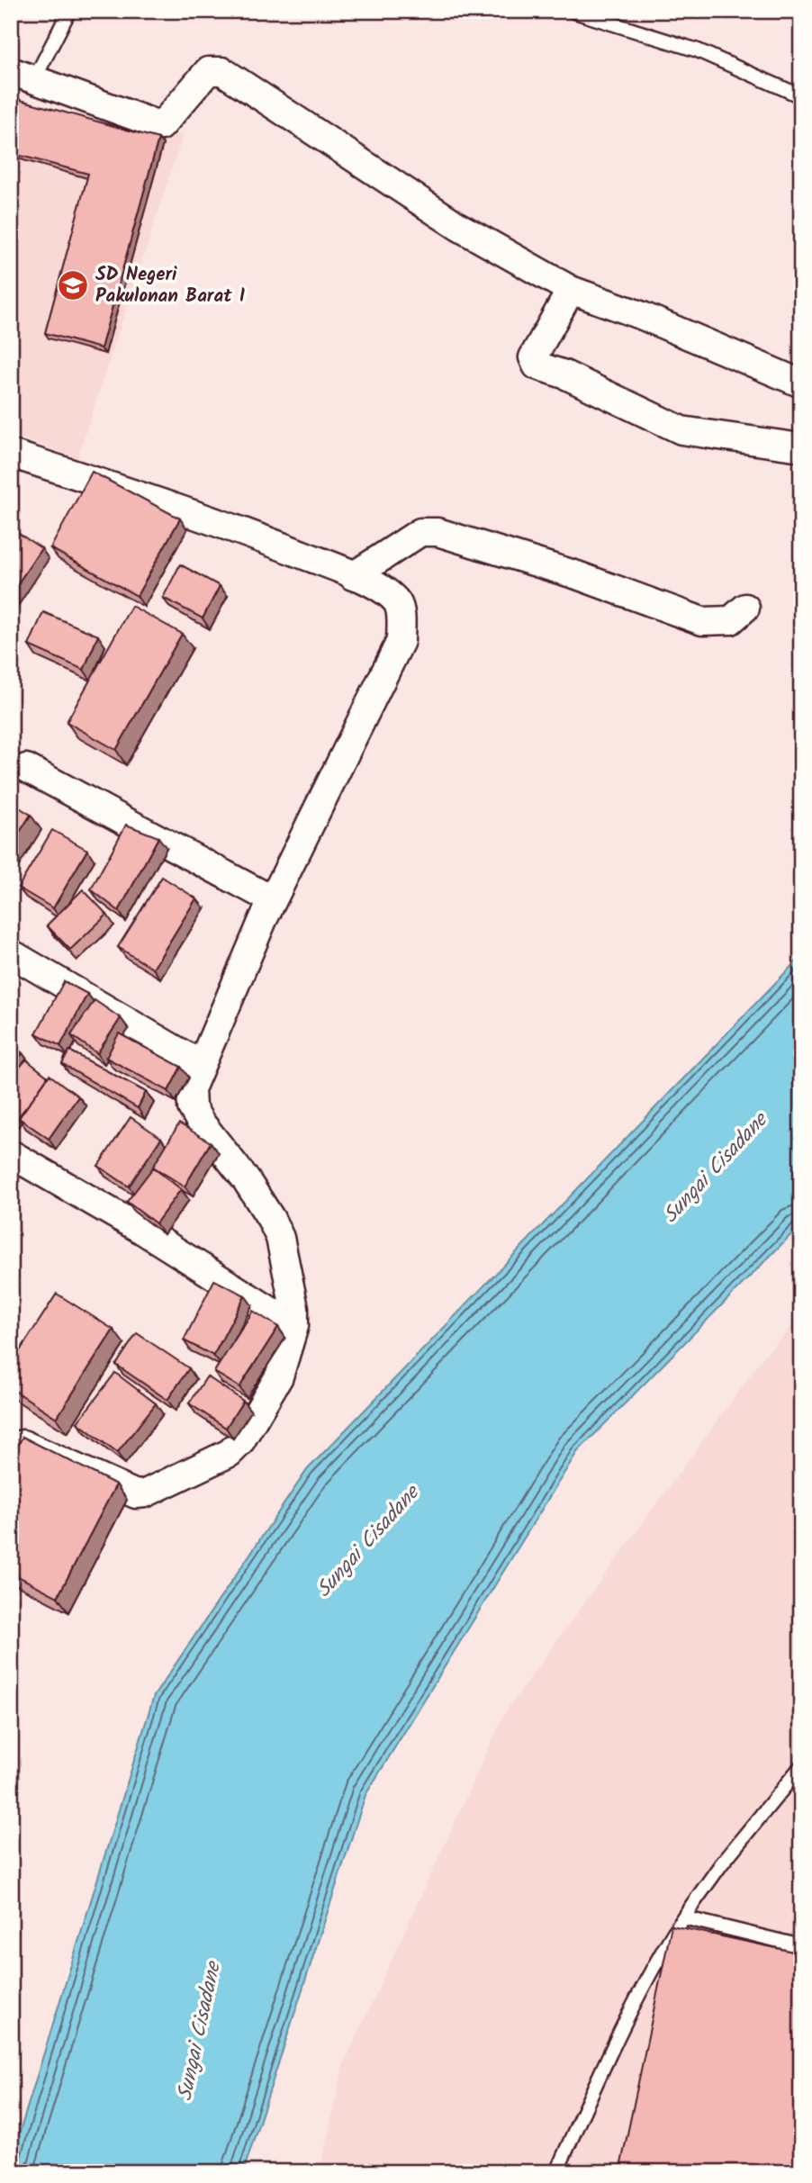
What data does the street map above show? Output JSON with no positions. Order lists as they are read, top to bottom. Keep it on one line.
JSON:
{"water":["Sungai Cisadane"],"places":{"school or university":["SD Negeri Pakulonan Barat I"]}}
